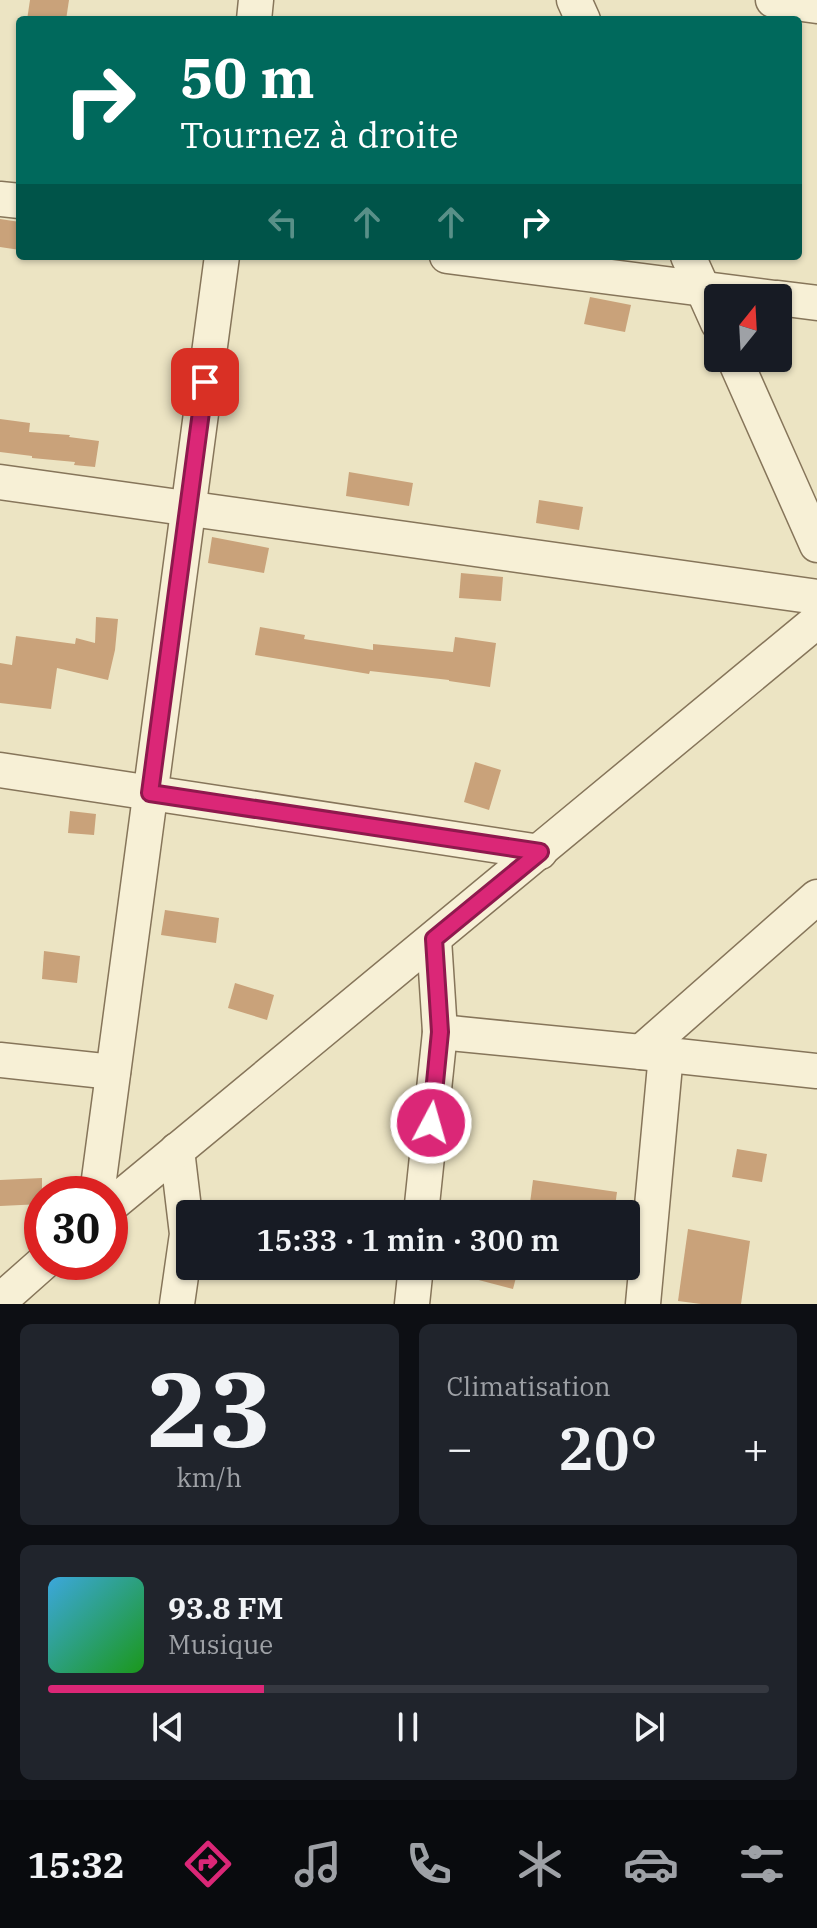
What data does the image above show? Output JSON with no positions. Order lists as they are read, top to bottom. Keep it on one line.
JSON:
{"north":"top","page":{"turn":["50 m","Tournez à droite"],"limit":"30","trip":"15:33 · 1 min · 300 m","tile":[["23","km/h"],"Climatisation"],"heat":["−","20°","+"],"song":["93.8 FM","Musique"],"tabs":"15:32"}}
